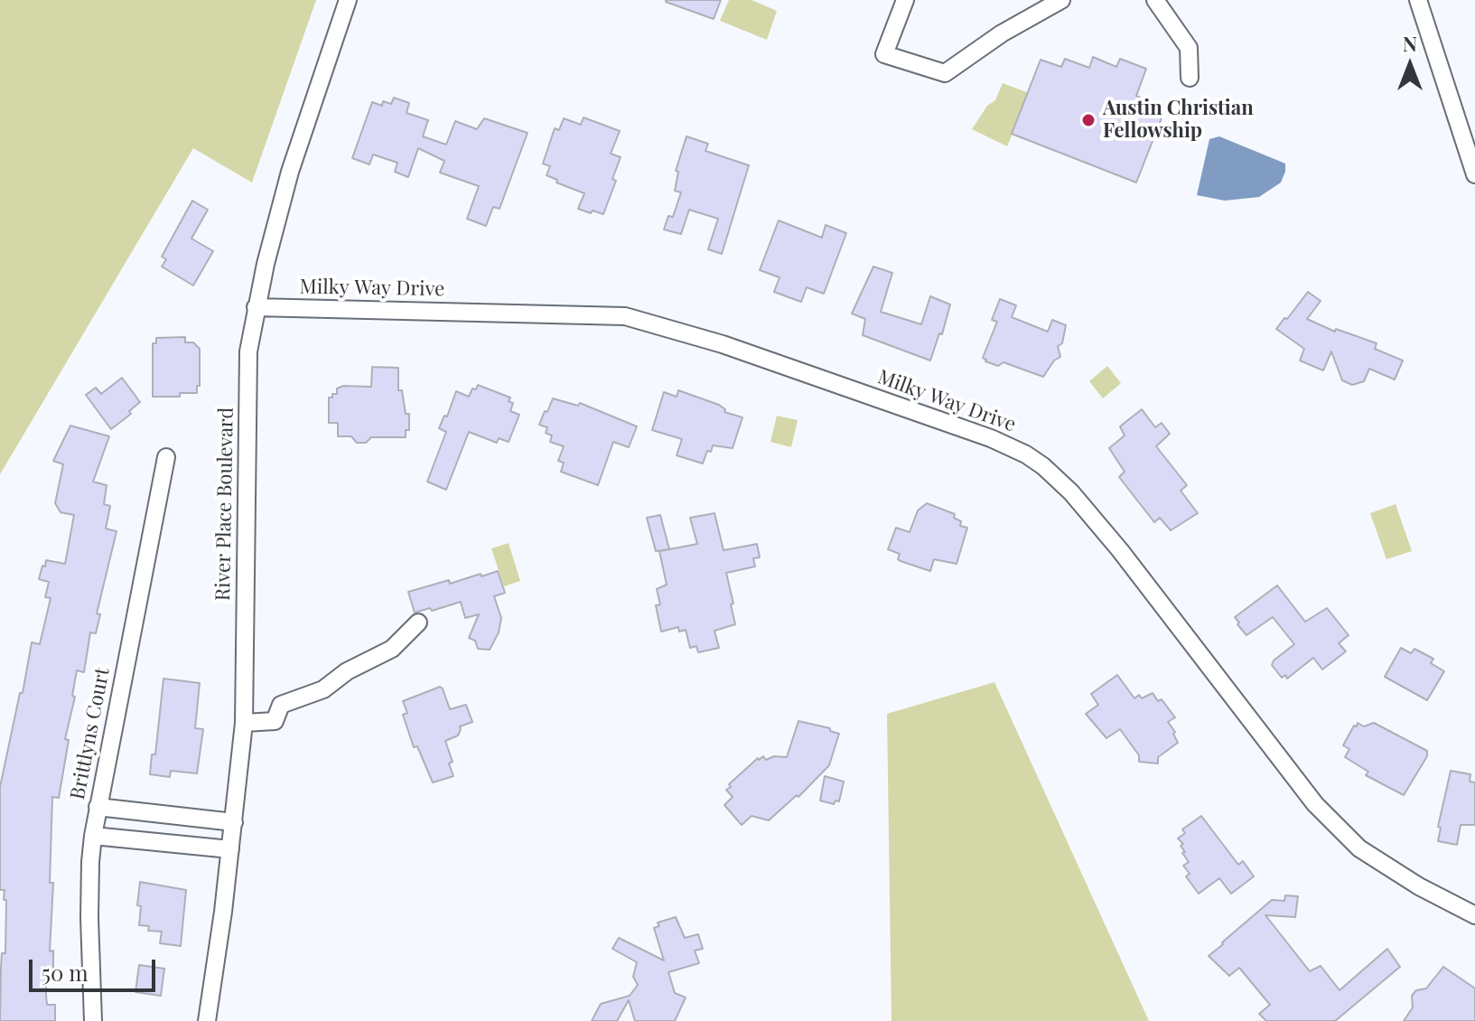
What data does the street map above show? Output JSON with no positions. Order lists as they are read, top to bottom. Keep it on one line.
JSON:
{"streets":{"street":["Milky Way Drive","River Place Boulevard","Brittlyns Court"]},"crossings":[["Milky Way Drive","River Place Boulevard"]],"places":["Austin Christian Fellowship"],"scale_bar":"50 m","north":"top"}
